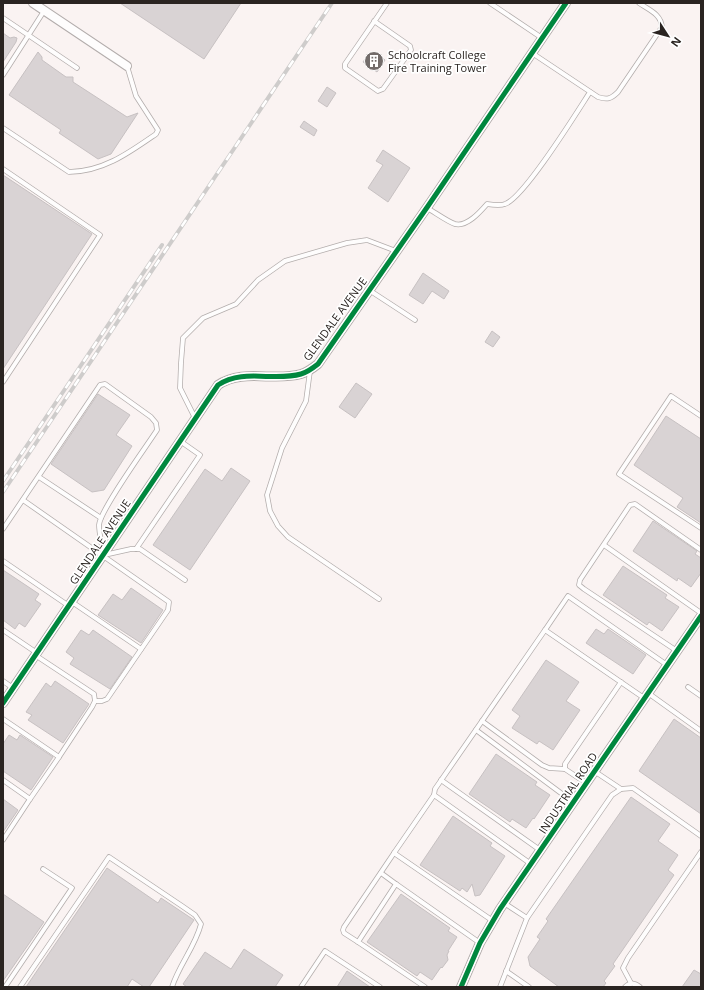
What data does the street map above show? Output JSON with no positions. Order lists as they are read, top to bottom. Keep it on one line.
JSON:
{"streets":{"street":["GLENDALE AVENUE","INDUSTRIAL ROAD"]},"places":{"building":["Schoolcraft College Fire Training Tower"]},"north":"bottom right"}
